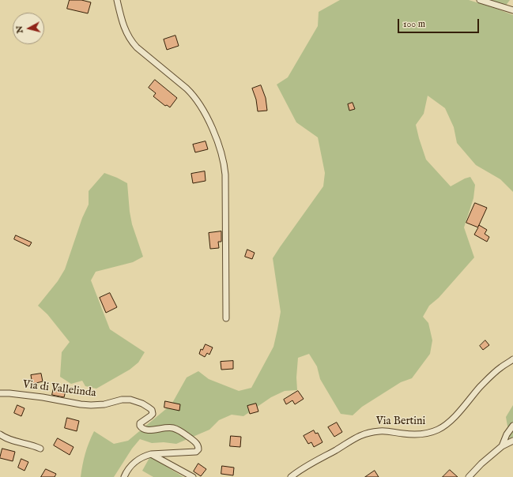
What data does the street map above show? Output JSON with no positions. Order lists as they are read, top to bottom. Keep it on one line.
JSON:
{"streets":{"street":["Via di Vallelinda","Via Bertini"]},"scale_bar":"100 m","north":"left"}
